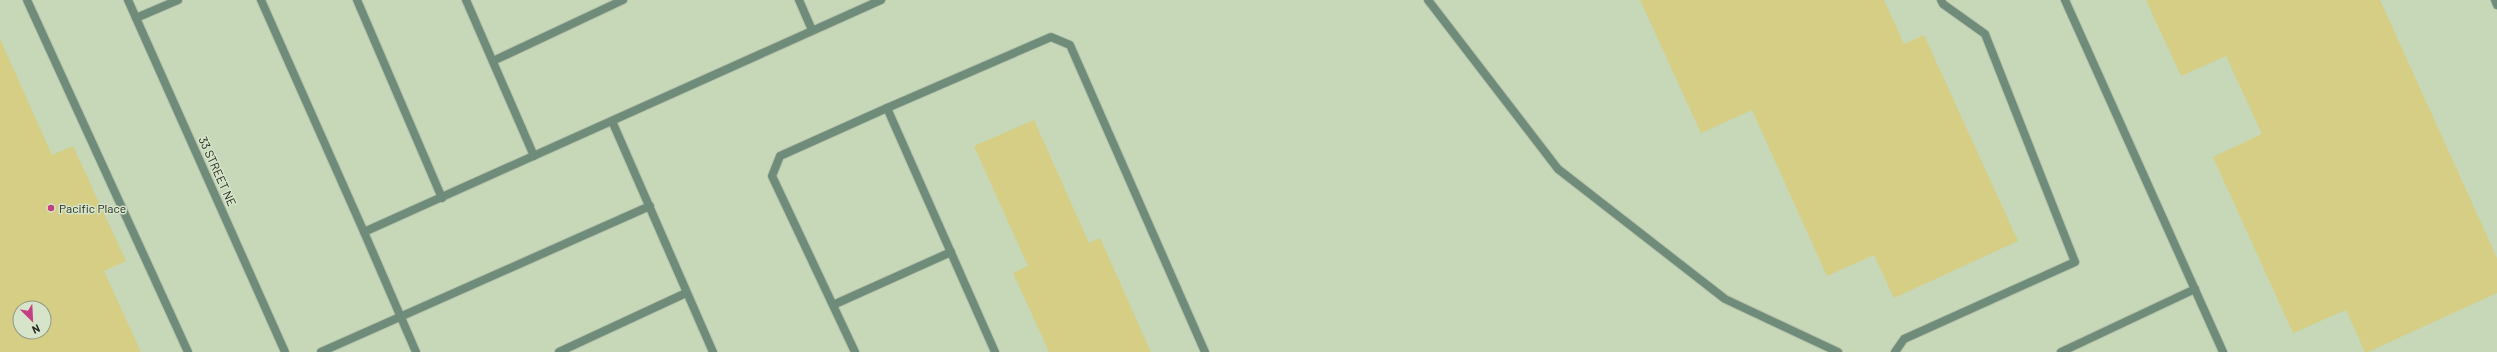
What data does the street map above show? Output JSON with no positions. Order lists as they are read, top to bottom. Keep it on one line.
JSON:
{"streets":{"street":["33 STREET NE"]},"places":["Pacific Place"],"north":"bottom right"}
